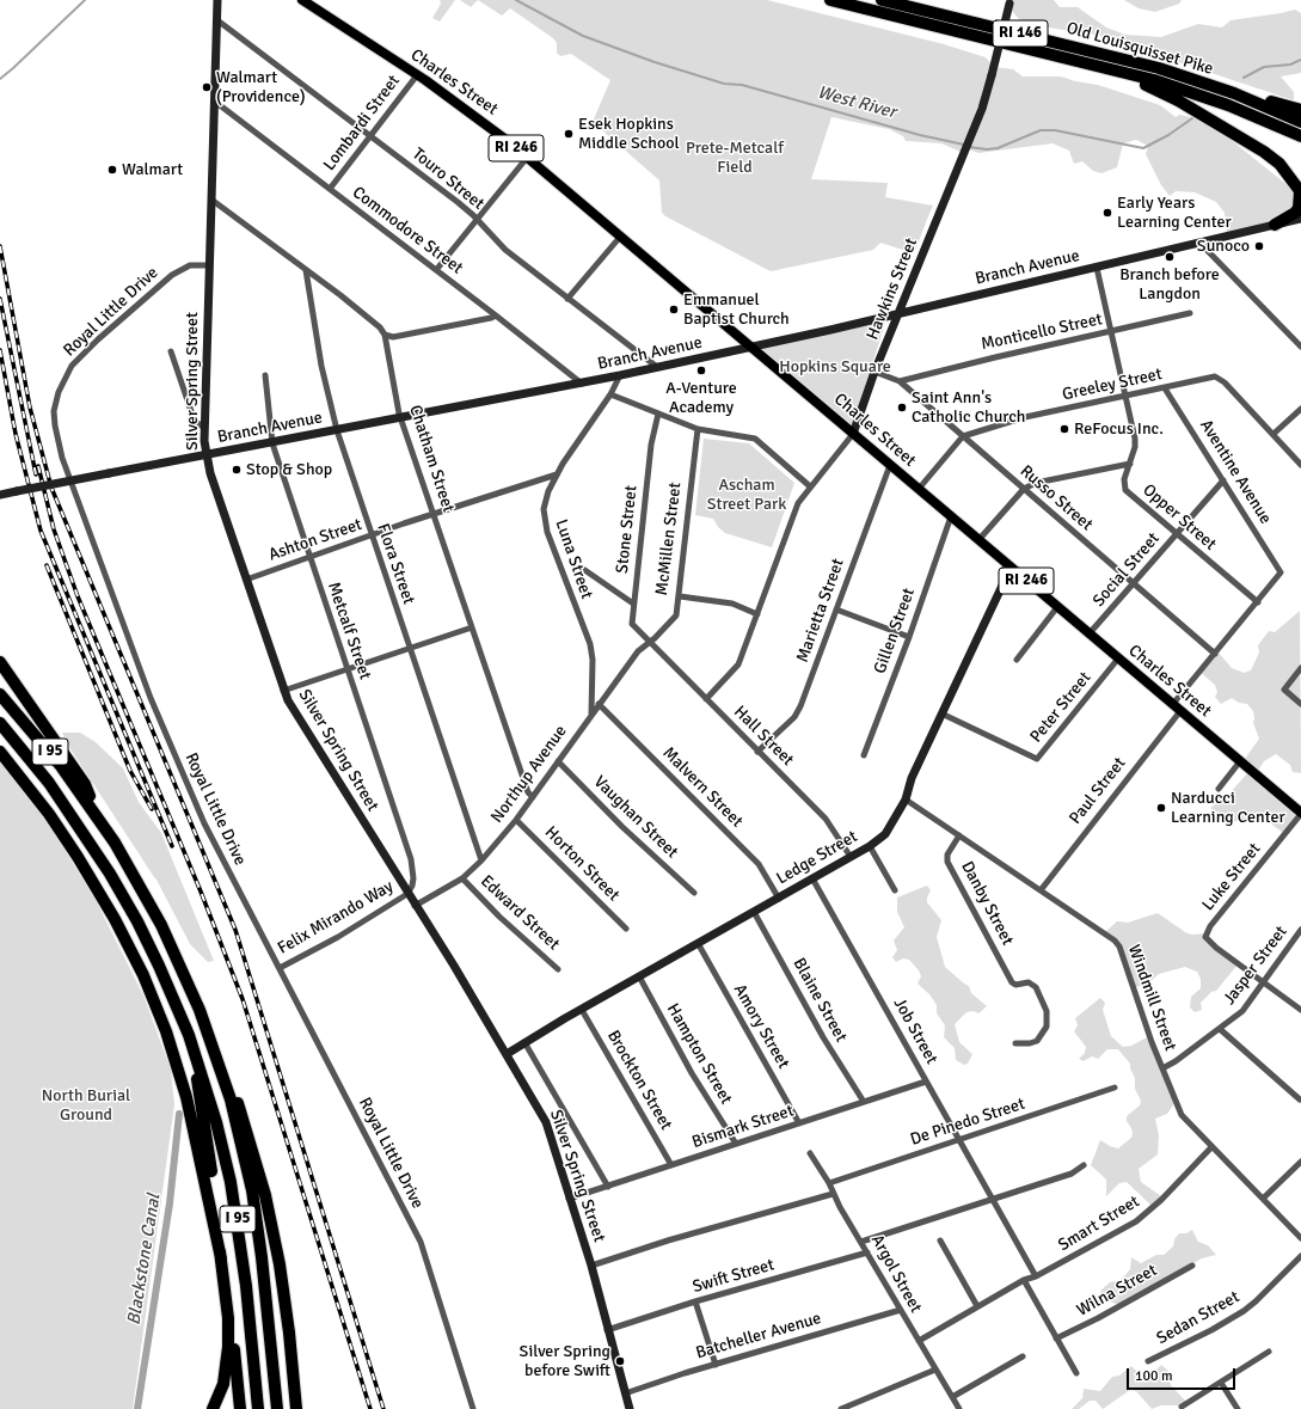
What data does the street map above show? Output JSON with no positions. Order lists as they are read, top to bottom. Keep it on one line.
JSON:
{"streets":{"highway":["RI 146","Old Louisquisset Pike","I 95"],"main road":["Charles Street","RI 246","Branch Avenue","Hawkins Street","Silver Spring Street","Ledge Street"],"street":["Lombardi Street","Touro Street","Commodore Street","Royal Little Drive","Monticello Street","Greeley Street","Chatham Street","Aventine Avenue","Russo Street","Opper Street","Stone Street","McMillen Street","Ashton Street","Luna Street","Flora Street","Social Street","Marietta Street","Metcalf Street","Gillen Street","Peter Street","Hall Street","Northup Avenue","Malvern Street","Paul Street","Vaughan Street","Horton Street","Luke Street","Danby Street","Edward Street","Felix Mirando Way","Jasper Street","Windmill Street","Blaine Street","Amory Street","Job Street","Hampton Street","Brockton Street","De Pinedo Street","Bismark Street","Smart Street","Argol Street","Swift Street","Wilna Street","Sedan Street","Batcheller Avenue"]},"crossings":[["RI 146","Old Louisquisset Pike"],["Charles Street","Lombardi Street"],["Charles Street","Branch Avenue"],["Charles Street","Hawkins Street"],["Charles Street","Social Street"],["Charles Street","Marietta Street"],["Charles Street","Gillen Street"],["Charles Street","Peter Street"],["Charles Street","Paul Street"],["Charles Street","Ledge Street"],["Charles Street","Luke Street"],["Lombardi Street","Touro Street"],["Lombardi Street","Commodore Street"],["Touro Street","Branch Avenue"],["Touro Street","Silver Spring Street"],["Commodore Street","Branch Avenue"],["Commodore Street","Silver Spring Street"],["Branch Avenue","Hawkins Street"],["Branch Avenue","Silver Spring Street"],["Branch Avenue","Chatham Street"],["Branch Avenue","Opper Street"],["Branch Avenue","Luna Street"],["Branch Avenue","Flora Street"],["Branch Avenue","Metcalf Street"],["Hawkins Street","Russo Street"],["Hawkins Street","Hall Street"],["Royal Little Drive","Silver Spring Street"],["Royal Little Drive","Felix Mirando Way"],["Monticello Street","Russo Street"],["Monticello Street","Opper Street"],["Silver Spring Street","Ashton Street"],["Silver Spring Street","Metcalf Street"],["Silver Spring Street","Northup Avenue"],["Silver Spring Street","Ledge Street"],["Silver Spring Street","Felix Mirando Way"],["Silver Spring Street","Bismark Street"],["Silver Spring Street","Swift Street"],["Silver Spring Street","Batcheller Avenue"],["Greeley Street","Aventine Avenue"],["Greeley Street","Russo Street"],["Greeley Street","Opper Street"],["Chatham Street","Ashton Street"],["Chatham Street","Northup Avenue"],["Aventine Avenue","Opper Street"],["Aventine Avenue","Social Street"],["Russo Street","Social Street"],["Opper Street","Social Street"],["Stone Street","McMillen Street"],["Stone Street","Hall Street"],["Stone Street","Northup Avenue"],["McMillen Street","Hall Street"],["McMillen Street","Northup Avenue"],["Ashton Street","Luna Street"],["Ashton Street","Flora Street"],["Ashton Street","Metcalf Street"],["Luna Street","Northup Avenue"],["Flora Street","Northup Avenue"],["Marietta Street","Hall Street"],["Metcalf Street","Felix Mirando Way"],["Peter Street","Ledge Street"],["Hall Street","Northup Avenue"],["Hall Street","Ledge Street"],["Northup Avenue","Malvern Street"],["Northup Avenue","Vaughan Street"],["Northup Avenue","Horton Street"],["Northup Avenue","Edward Street"],["Malvern Street","Ledge Street"],["Paul Street","Windmill Street"],["Ledge Street","Windmill Street"],["Ledge Street","Blaine Street"],["Ledge Street","Amory Street"],["Ledge Street","Job Street"],["Ledge Street","Hampton Street"],["Ledge Street","Brockton Street"],["Luke Street","Jasper Street"],["Danby Street","Windmill Street"],["Jasper Street","Windmill Street"],["Windmill Street","Smart Street"],["Blaine Street","Bismark Street"],["Amory Street","Bismark Street"],["Job Street","De Pinedo Street"],["Job Street","Bismark Street"],["Job Street","Smart Street"],["Hampton Street","Bismark Street"],["Brockton Street","Bismark Street"],["De Pinedo Street","Argol Street"],["Argol Street","Swift Street"],["Argol Street","Batcheller Avenue"]],"water":["West River","Blackstone Canal"],"parks":["Prete-Metcalf Field","Hopkins Square","Ascham Street Park","North Burial Ground"],"places":["Walmart (Providence)","Esek Hopkins Middle School","Walmart","Early Years Learning Center","Sunoco","Branch before Langdon","Emmanuel Baptist Church","A-Venture Academy","Saint Ann's Catholic Church","ReFocus Inc.","Stop & Shop","Narducci Learning Center","Silver Spring before Swift"],"scale_bar":"100 m"}
